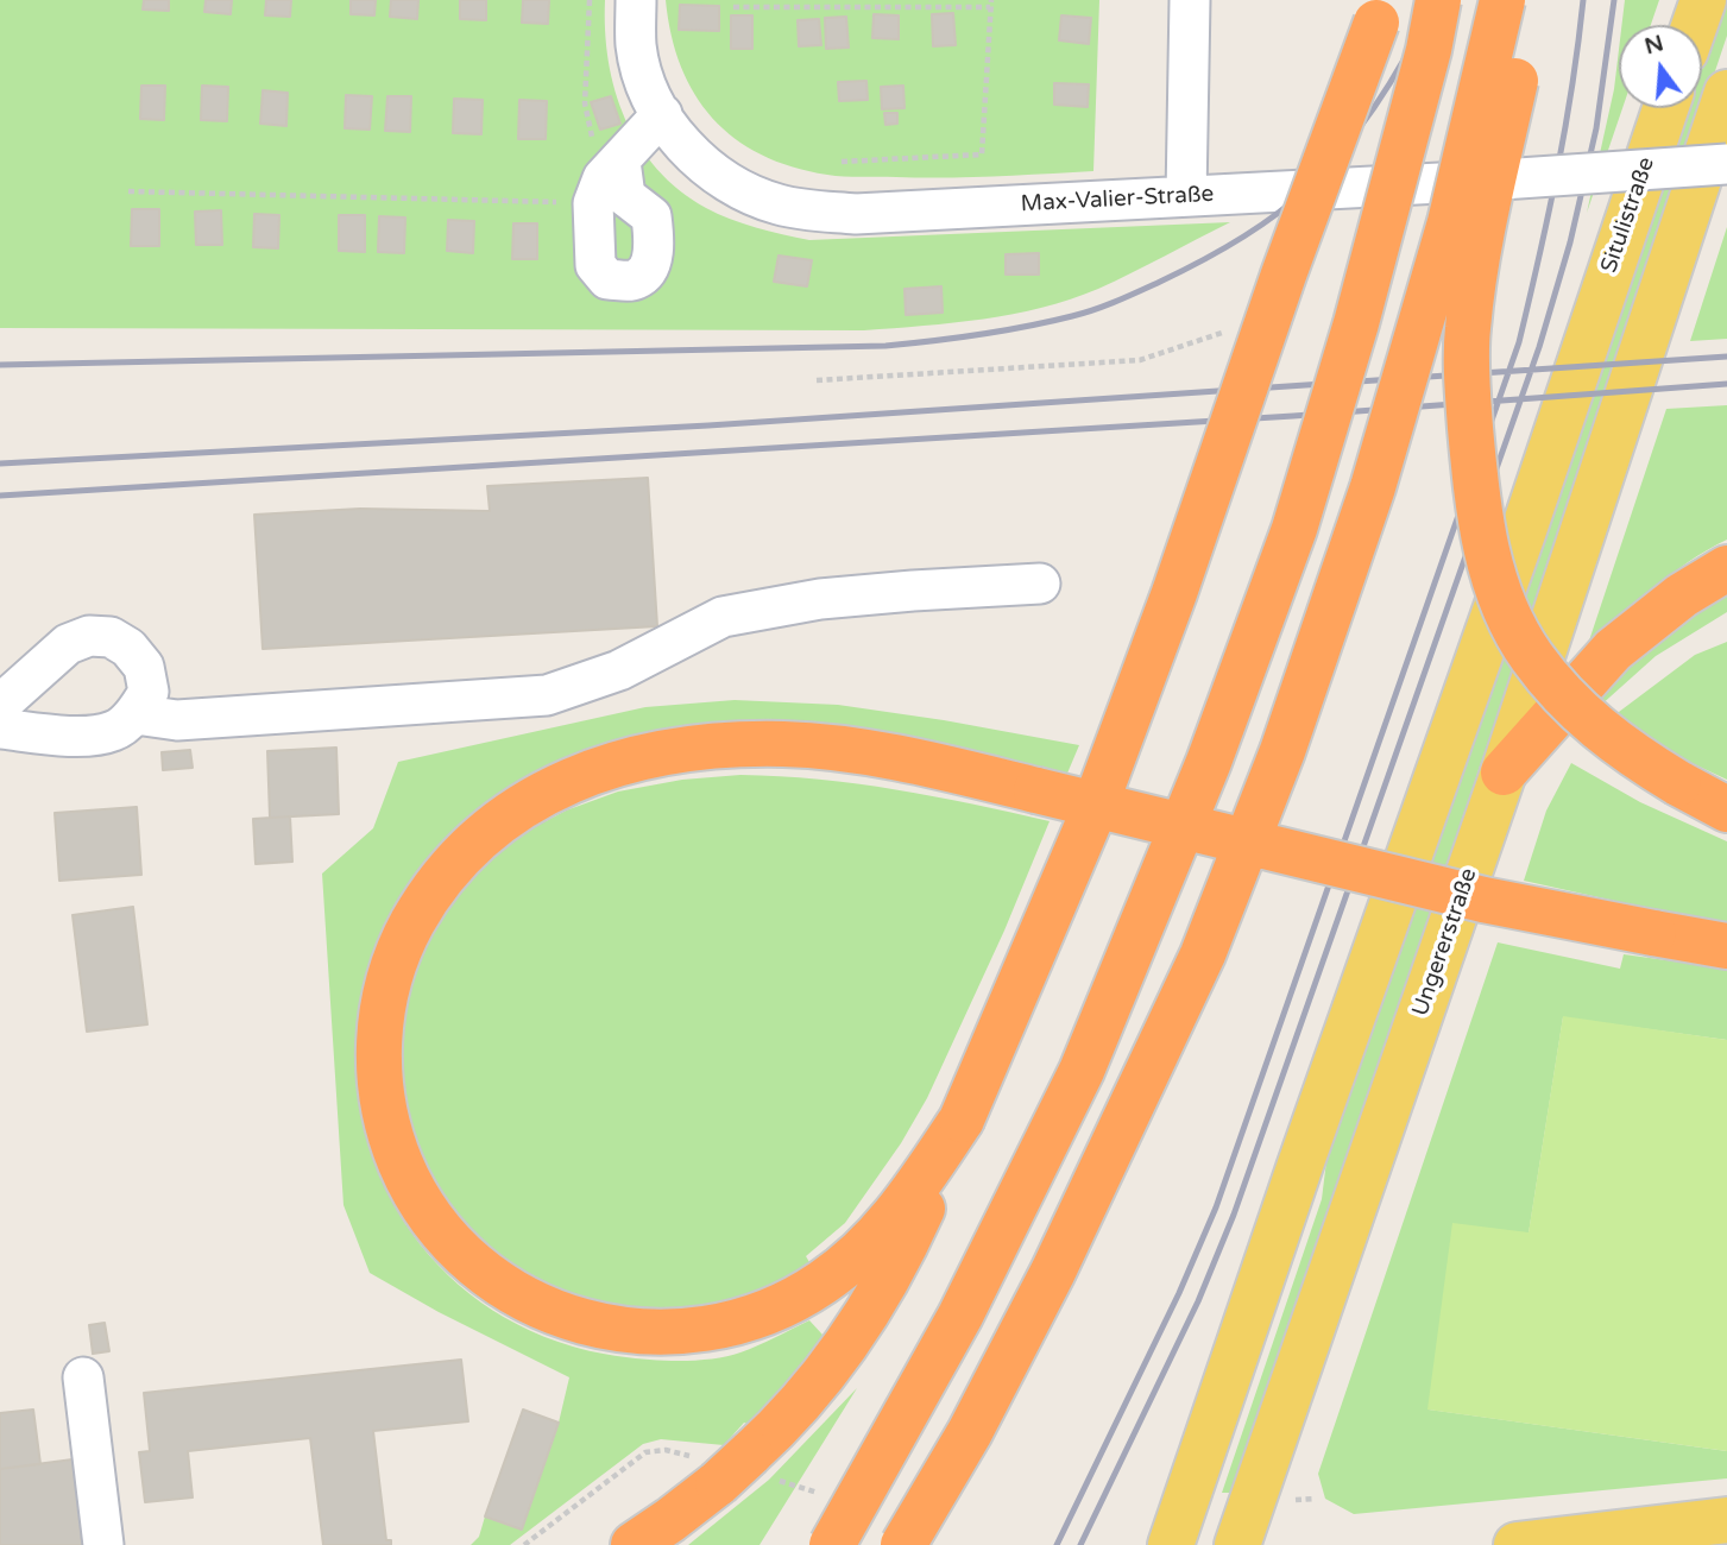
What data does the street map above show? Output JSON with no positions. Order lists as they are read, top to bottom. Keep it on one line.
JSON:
{"streets":{"main road":["Situlistraße","Ungererstraße"],"street":["Max-Valier-Straße"]},"north":"top"}
